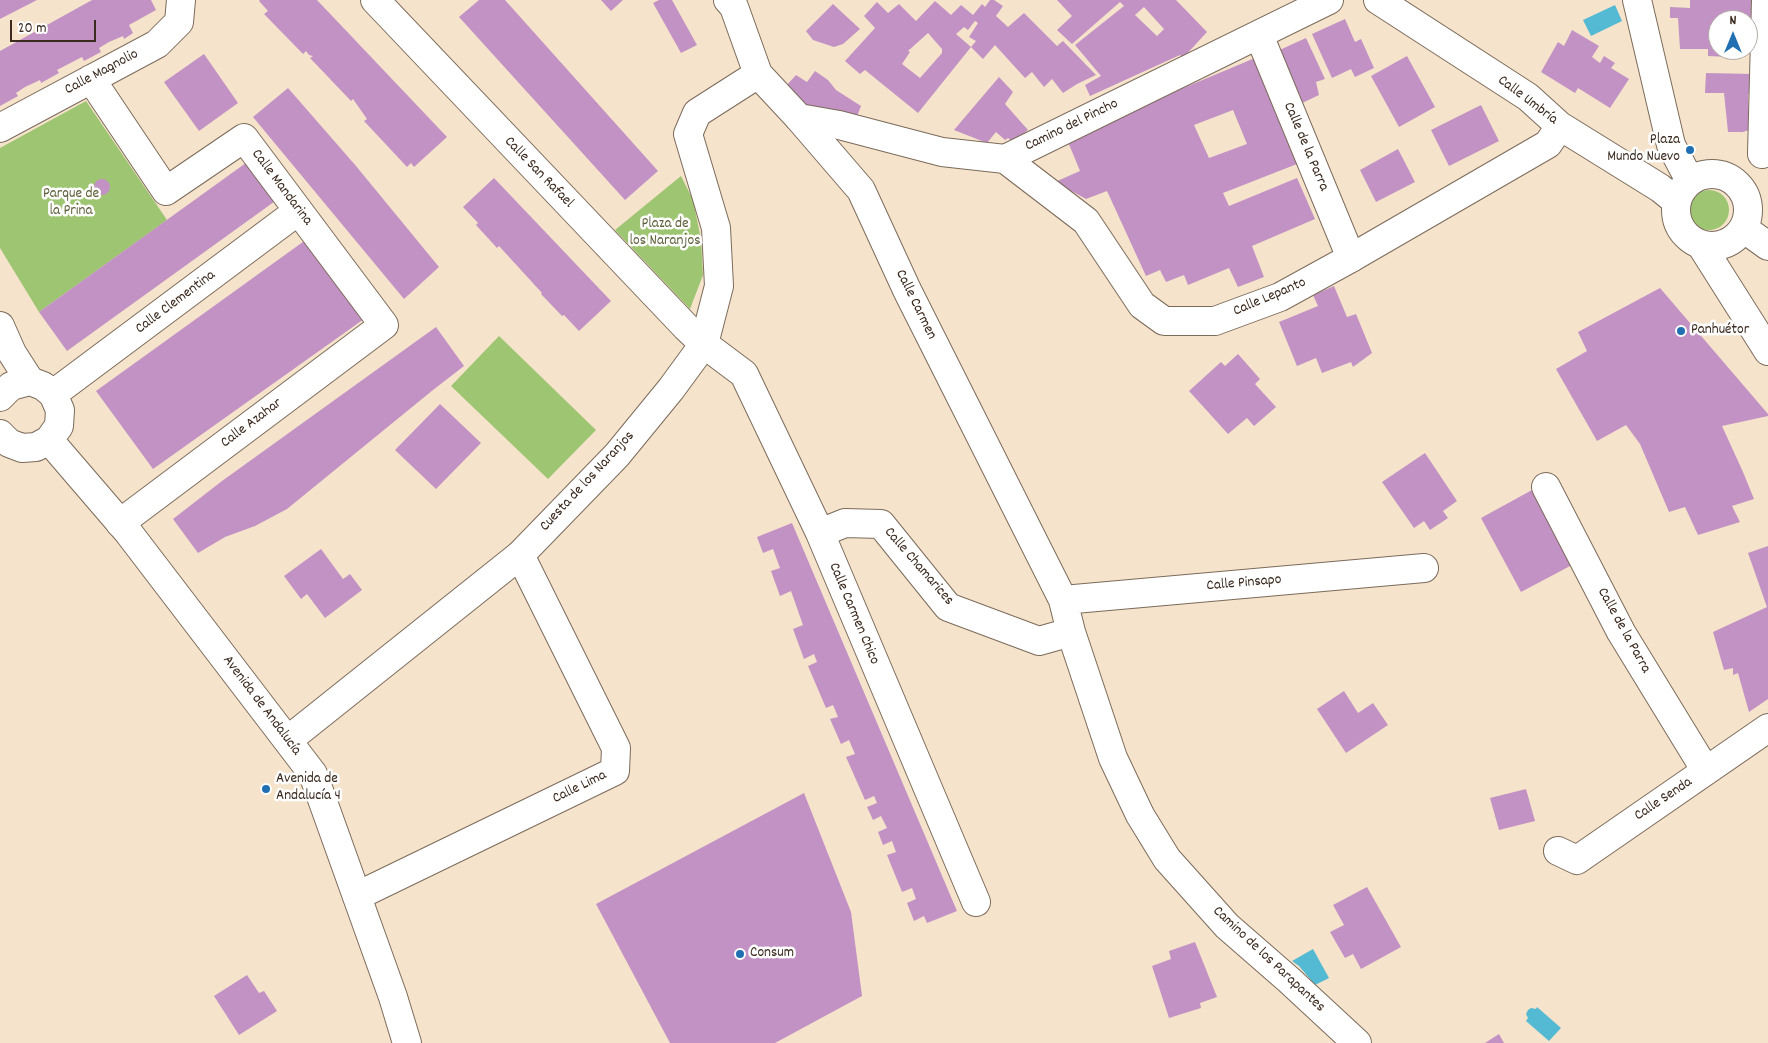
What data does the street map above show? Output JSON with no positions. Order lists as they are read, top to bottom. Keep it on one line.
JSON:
{"streets":{"street":["Calle Magnolio","Calle Umbría","Camino del Pincho","Calle de la Parra","Calle San Rafael","Calle Mandarina","Calle Lepanto","Calle Clementina","Calle Carmen","Calle Azahar","Cuesta de los Naranjos","Calle Chamarices","Calle Pinsapo","Calle Carmen Chico","Avenida de Andalucía","Calle Lima","Calle Senda","Camino de los Parapantes"]},"crossings":[["Calle Magnolio","Calle Mandarina"],["Calle Umbría","Calle Lepanto"],["Camino del Pincho","Calle de la Parra"],["Camino del Pincho","Calle Lepanto"],["Calle de la Parra","Calle Lepanto"],["Calle de la Parra","Calle Senda"],["Calle San Rafael","Cuesta de los Naranjos"],["Calle San Rafael","Calle Carmen Chico"],["Calle Mandarina","Calle Clementina"],["Calle Mandarina","Calle Azahar"],["Calle Carmen","Cuesta de los Naranjos"],["Calle Carmen","Calle Chamarices"],["Calle Carmen","Calle Pinsapo"],["Calle Carmen","Camino de los Parapantes"],["Calle Azahar","Avenida de Andalucía"],["Cuesta de los Naranjos","Calle Carmen Chico"],["Cuesta de los Naranjos","Avenida de Andalucía"],["Cuesta de los Naranjos","Calle Lima"],["Calle Chamarices","Calle Carmen Chico"],["Calle Chamarices","Camino de los Parapantes"],["Avenida de Andalucía","Calle Lima"]],"parks":["Parque de la Prina","Plaza de los Naranjos"],"places":["Plaza Mundo Nuevo","Panhuétor","Avenida de Andalucía 4","Consum"],"scale_bar":"20 m","north":"top"}
